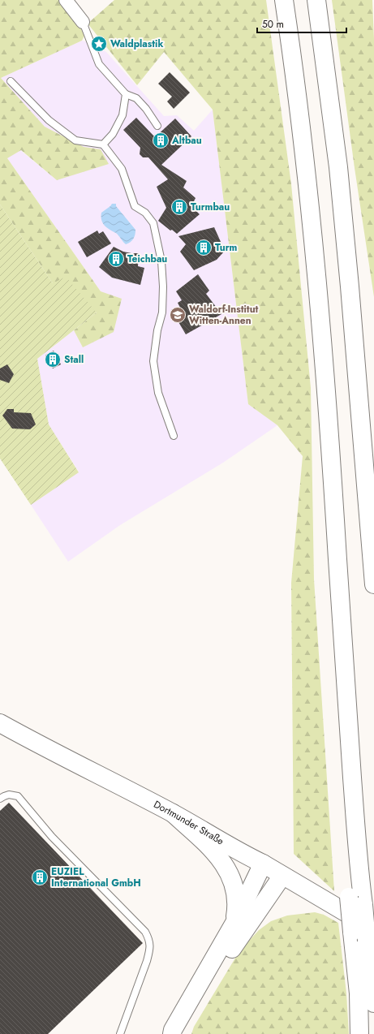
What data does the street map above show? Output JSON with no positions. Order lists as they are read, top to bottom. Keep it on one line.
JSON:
{"streets":{"main road":["Dortmunder Straße"]},"places":{"place":["Waldplastik"],"building":["Altbau","Turmbau","Turm","Teichbau","Stall","EUZIEL International GmbH"],"school or university":["Waldorf-Institut Witten-Annen"]},"scale_bar":"50 m"}
